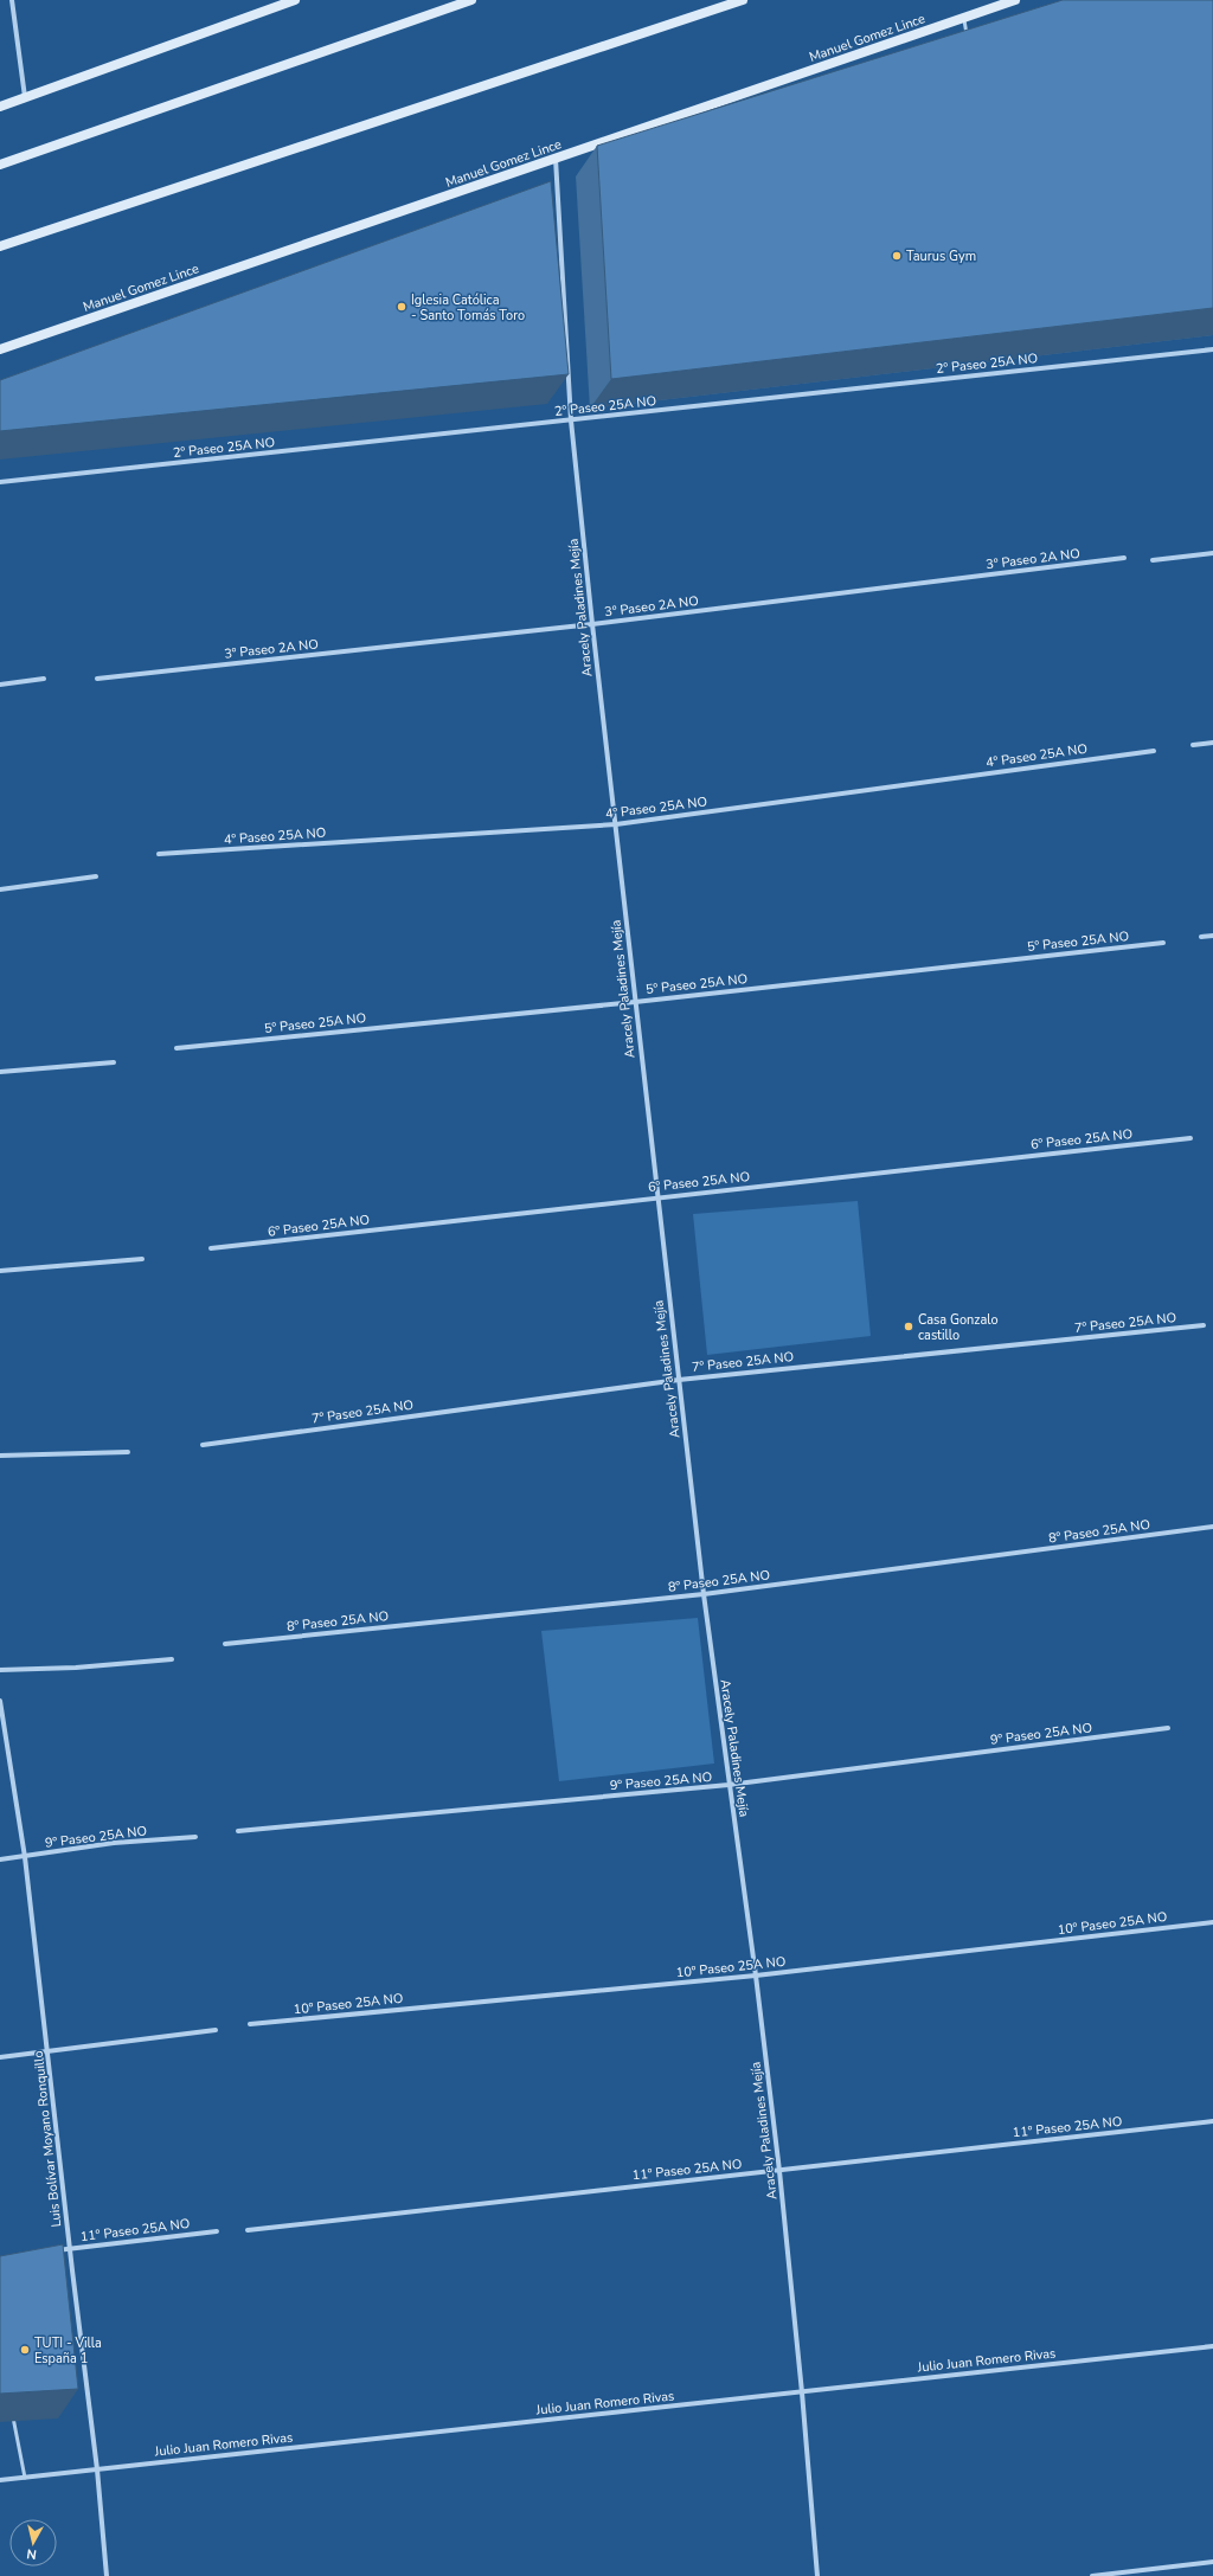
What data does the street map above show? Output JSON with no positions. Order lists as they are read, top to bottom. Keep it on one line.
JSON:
{"streets":{"main road":["Manuel Gomez Lince"],"street":["2º Paseo 25A NO","3º Paseo 2A NO","Aracely Paladines Mejía","4º Paseo 25A NO","5º Paseo 25A NO","6º Paseo 25A NO","7º Paseo 25A NO","8º Paseo 25A NO","9º Paseo 25A NO","10º Paseo 25A NO","11º Paseo 25A NO","Luis Bolívar Moyano Ronquillo","Julio Juan Romero Rivas"]},"crossings":[["Manuel Gomez Lince","Aracely Paladines Mejía"],["2º Paseo 25A NO","Aracely Paladines Mejía"],["3º Paseo 2A NO","Aracely Paladines Mejía"],["Aracely Paladines Mejía","4º Paseo 25A NO"],["Aracely Paladines Mejía","5º Paseo 25A NO"],["Aracely Paladines Mejía","6º Paseo 25A NO"],["Aracely Paladines Mejía","7º Paseo 25A NO"],["Aracely Paladines Mejía","8º Paseo 25A NO"],["Aracely Paladines Mejía","9º Paseo 25A NO"],["Aracely Paladines Mejía","10º Paseo 25A NO"],["Aracely Paladines Mejía","11º Paseo 25A NO"],["Aracely Paladines Mejía","Julio Juan Romero Rivas"],["9º Paseo 25A NO","Luis Bolívar Moyano Ronquillo"],["11º Paseo 25A NO","Luis Bolívar Moyano Ronquillo"],["Luis Bolívar Moyano Ronquillo","Julio Juan Romero Rivas"]],"places":["Taurus Gym","Iglesia Católica - Santo Tomás Toro","Casa Gonzalo castillo","TUTI - Villa España 1"],"north":"bottom"}
